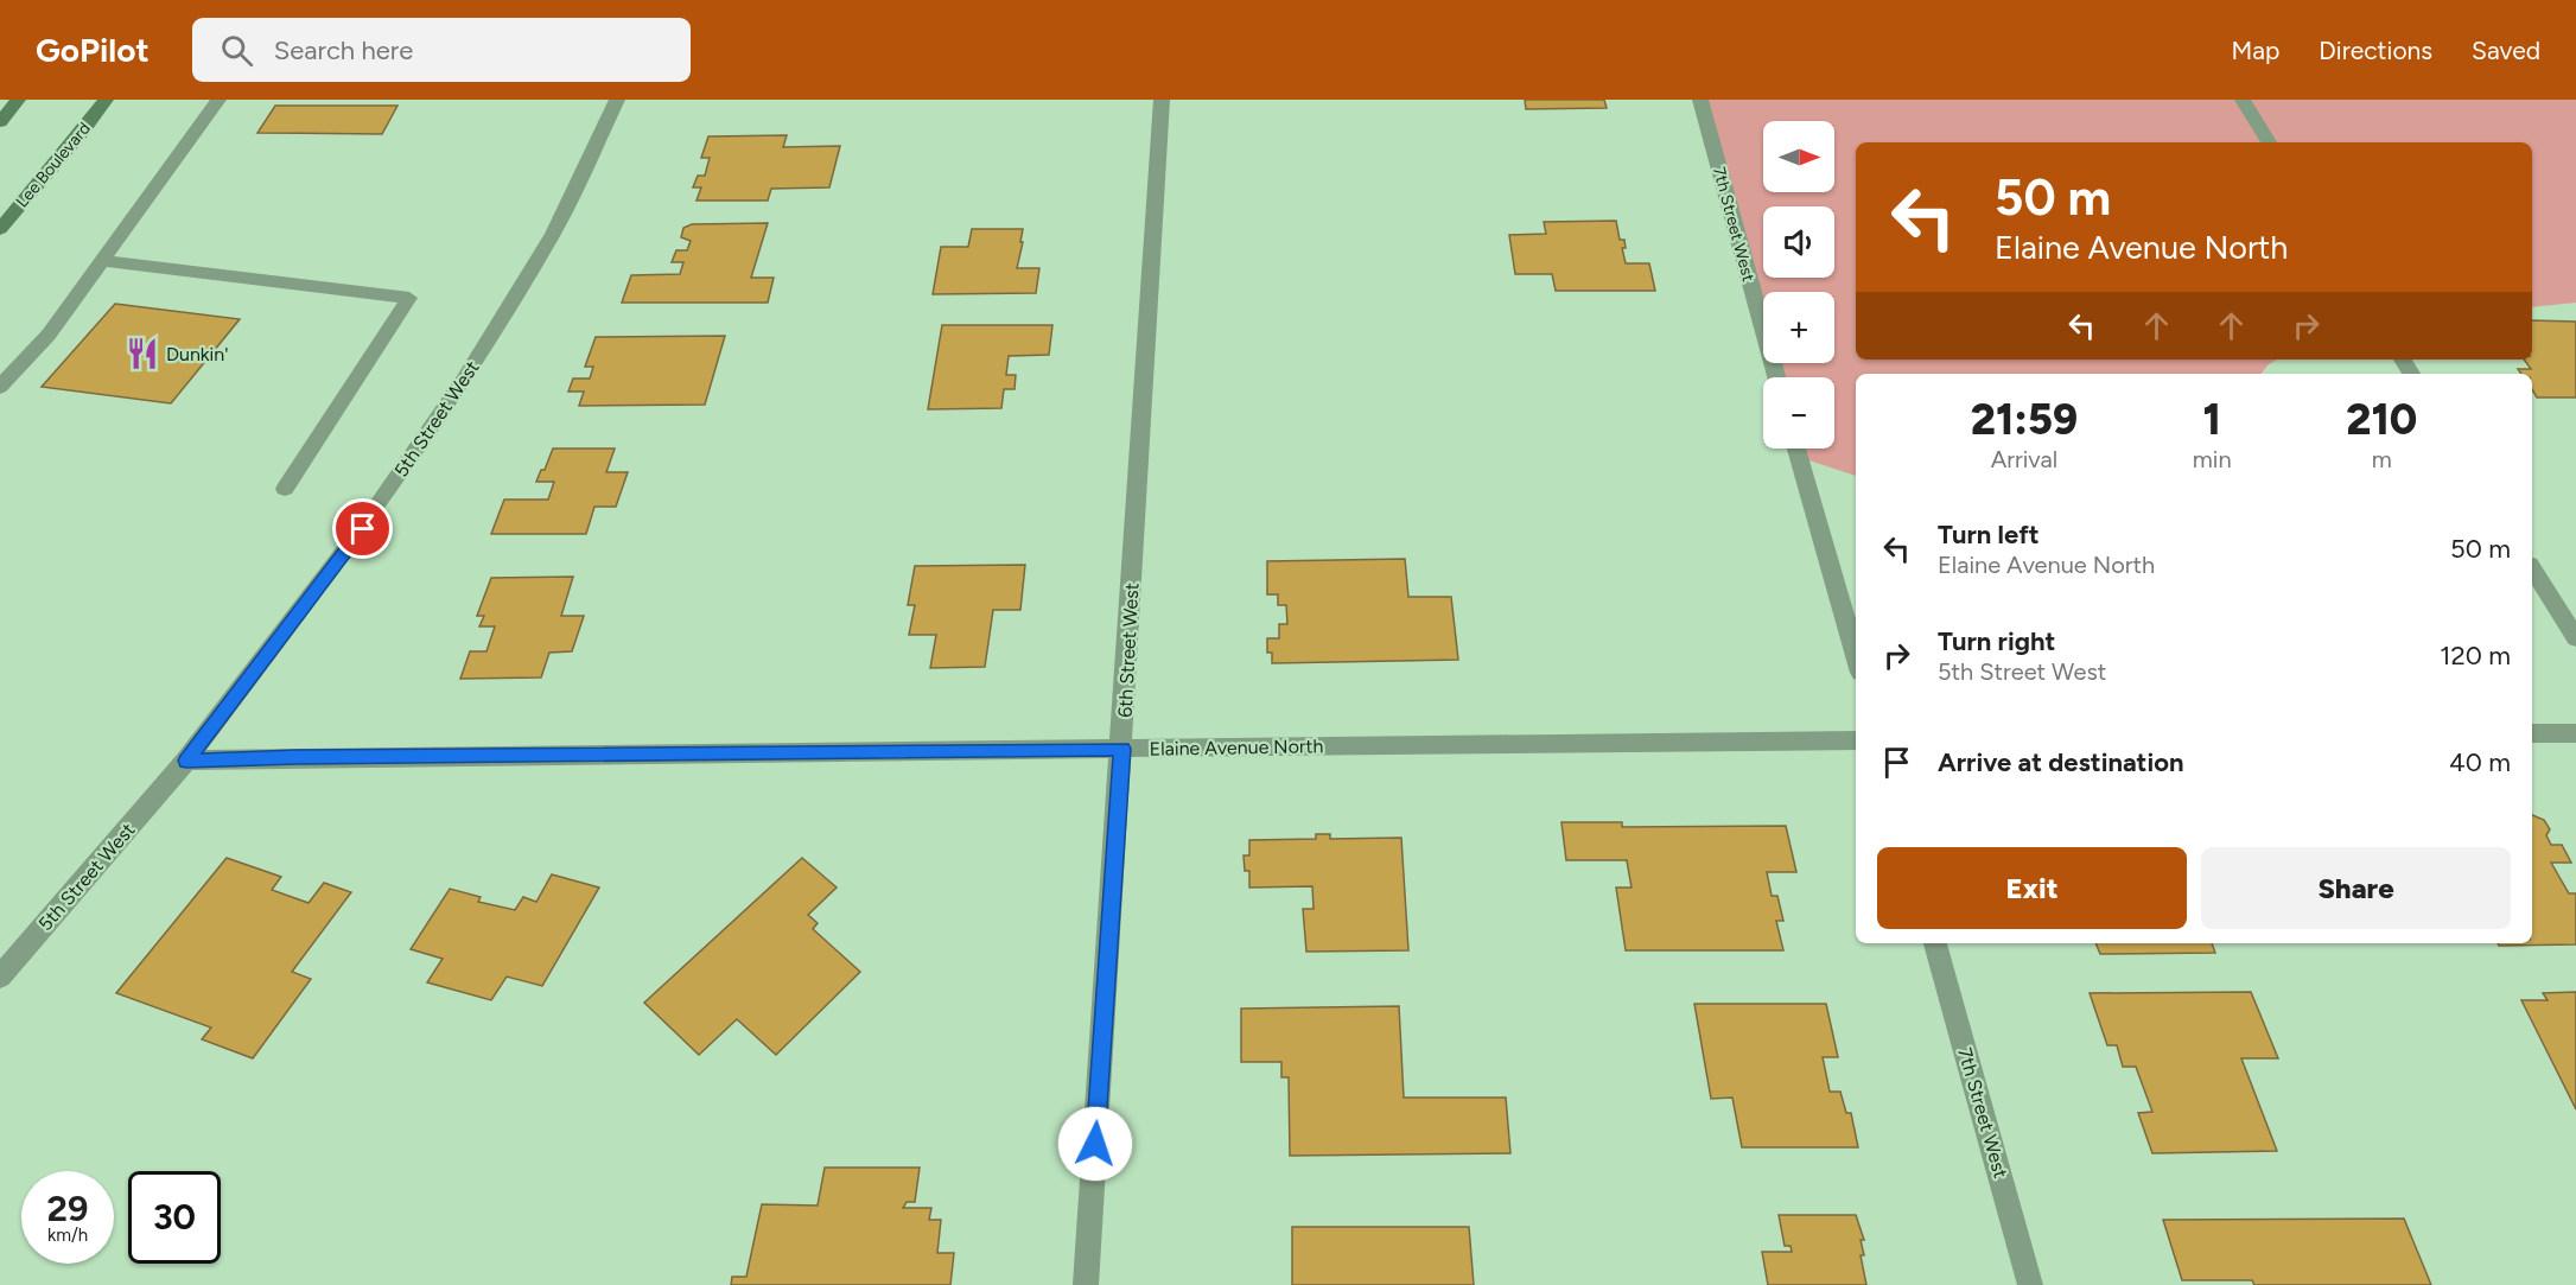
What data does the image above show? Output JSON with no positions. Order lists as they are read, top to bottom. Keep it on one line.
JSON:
{"streets":{"main road":["Lee Boulevard"],"street":["7th Street West","5th Street West","6th Street West","Elaine Avenue North"]},"crossings":[["5th Street West","Elaine Avenue North"],["6th Street West","Elaine Avenue North"]],"places":{"restaurant":["Dunkin'"]},"north":"right","page":{"header":"GoPilot","search":"Search here","nav":["Map","Directions","Saved"],"map_buttons":["+","−"],"turn":["50 m","Elaine Avenue North"],"eta":["21:59","Arrival","1","min","210","m"],"list":[{"name":"Turn left","note":"Elaine Avenue North","value":"50 m"},{"name":"Turn right","note":"5th Street West","value":"120 m"},{"name":"Arrive at destination","value":"40 m"}],"buttons":["Exit","Share"],"speed":"29 km/h","limit":"30"}}
